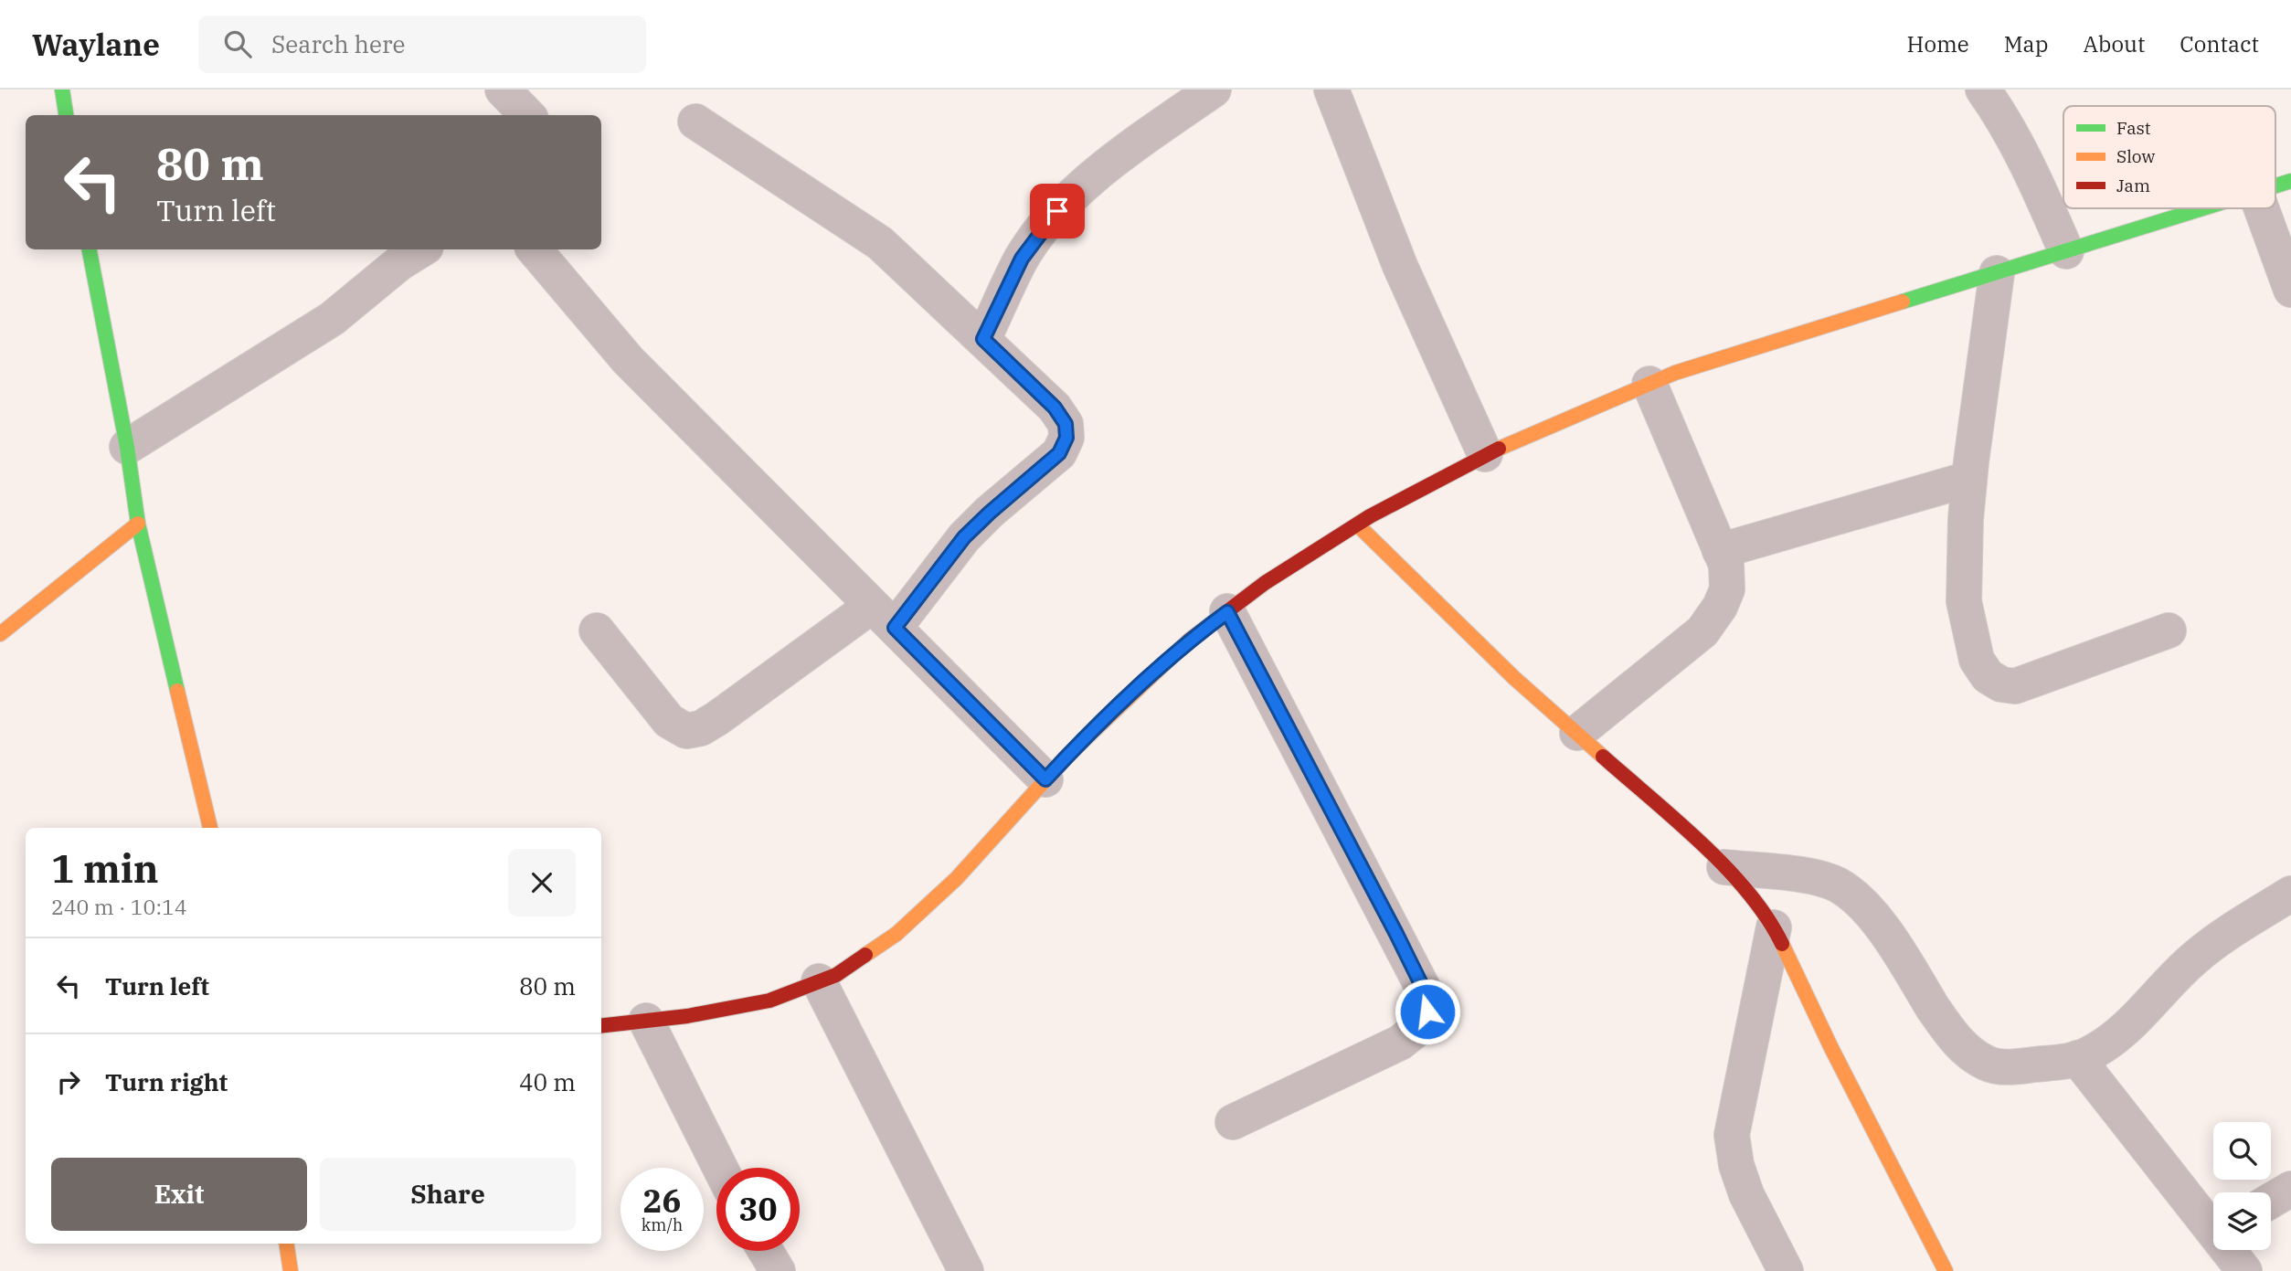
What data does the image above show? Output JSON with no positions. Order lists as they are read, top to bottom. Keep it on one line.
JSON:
{"legend":["Fast","Slow","Jam"],"page":{"header":"Waylane","search":"Search here","nav":["Home","Map","About","Contact"],"turn":["80 m","Turn left"],"heading":["1 min","240 m · 10:14"],"list":[{"name":"Turn left","value":"80 m"},{"name":"Turn right","value":"40 m"}],"buttons":["Exit","Share"],"speed":"26 km/h","limit":"30"}}
